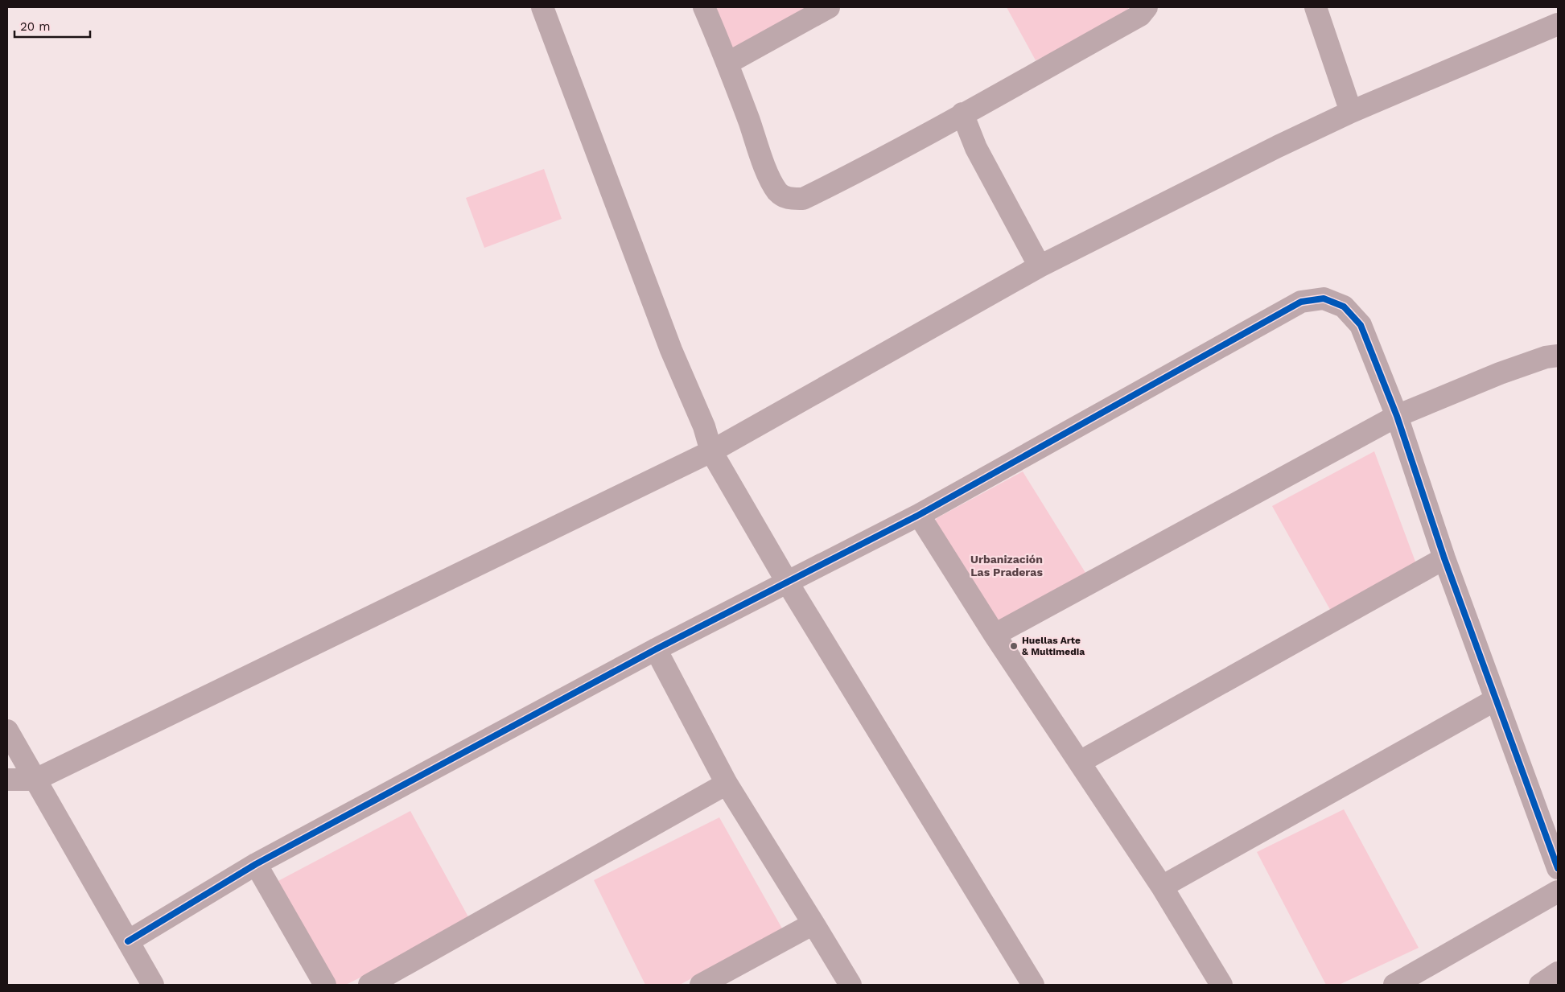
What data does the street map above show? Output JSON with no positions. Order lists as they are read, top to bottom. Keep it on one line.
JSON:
{"districts":["Urbanización Las Praderas"],"places":["Huellas Arte & Multimedia"],"scale_bar":"20 m"}
